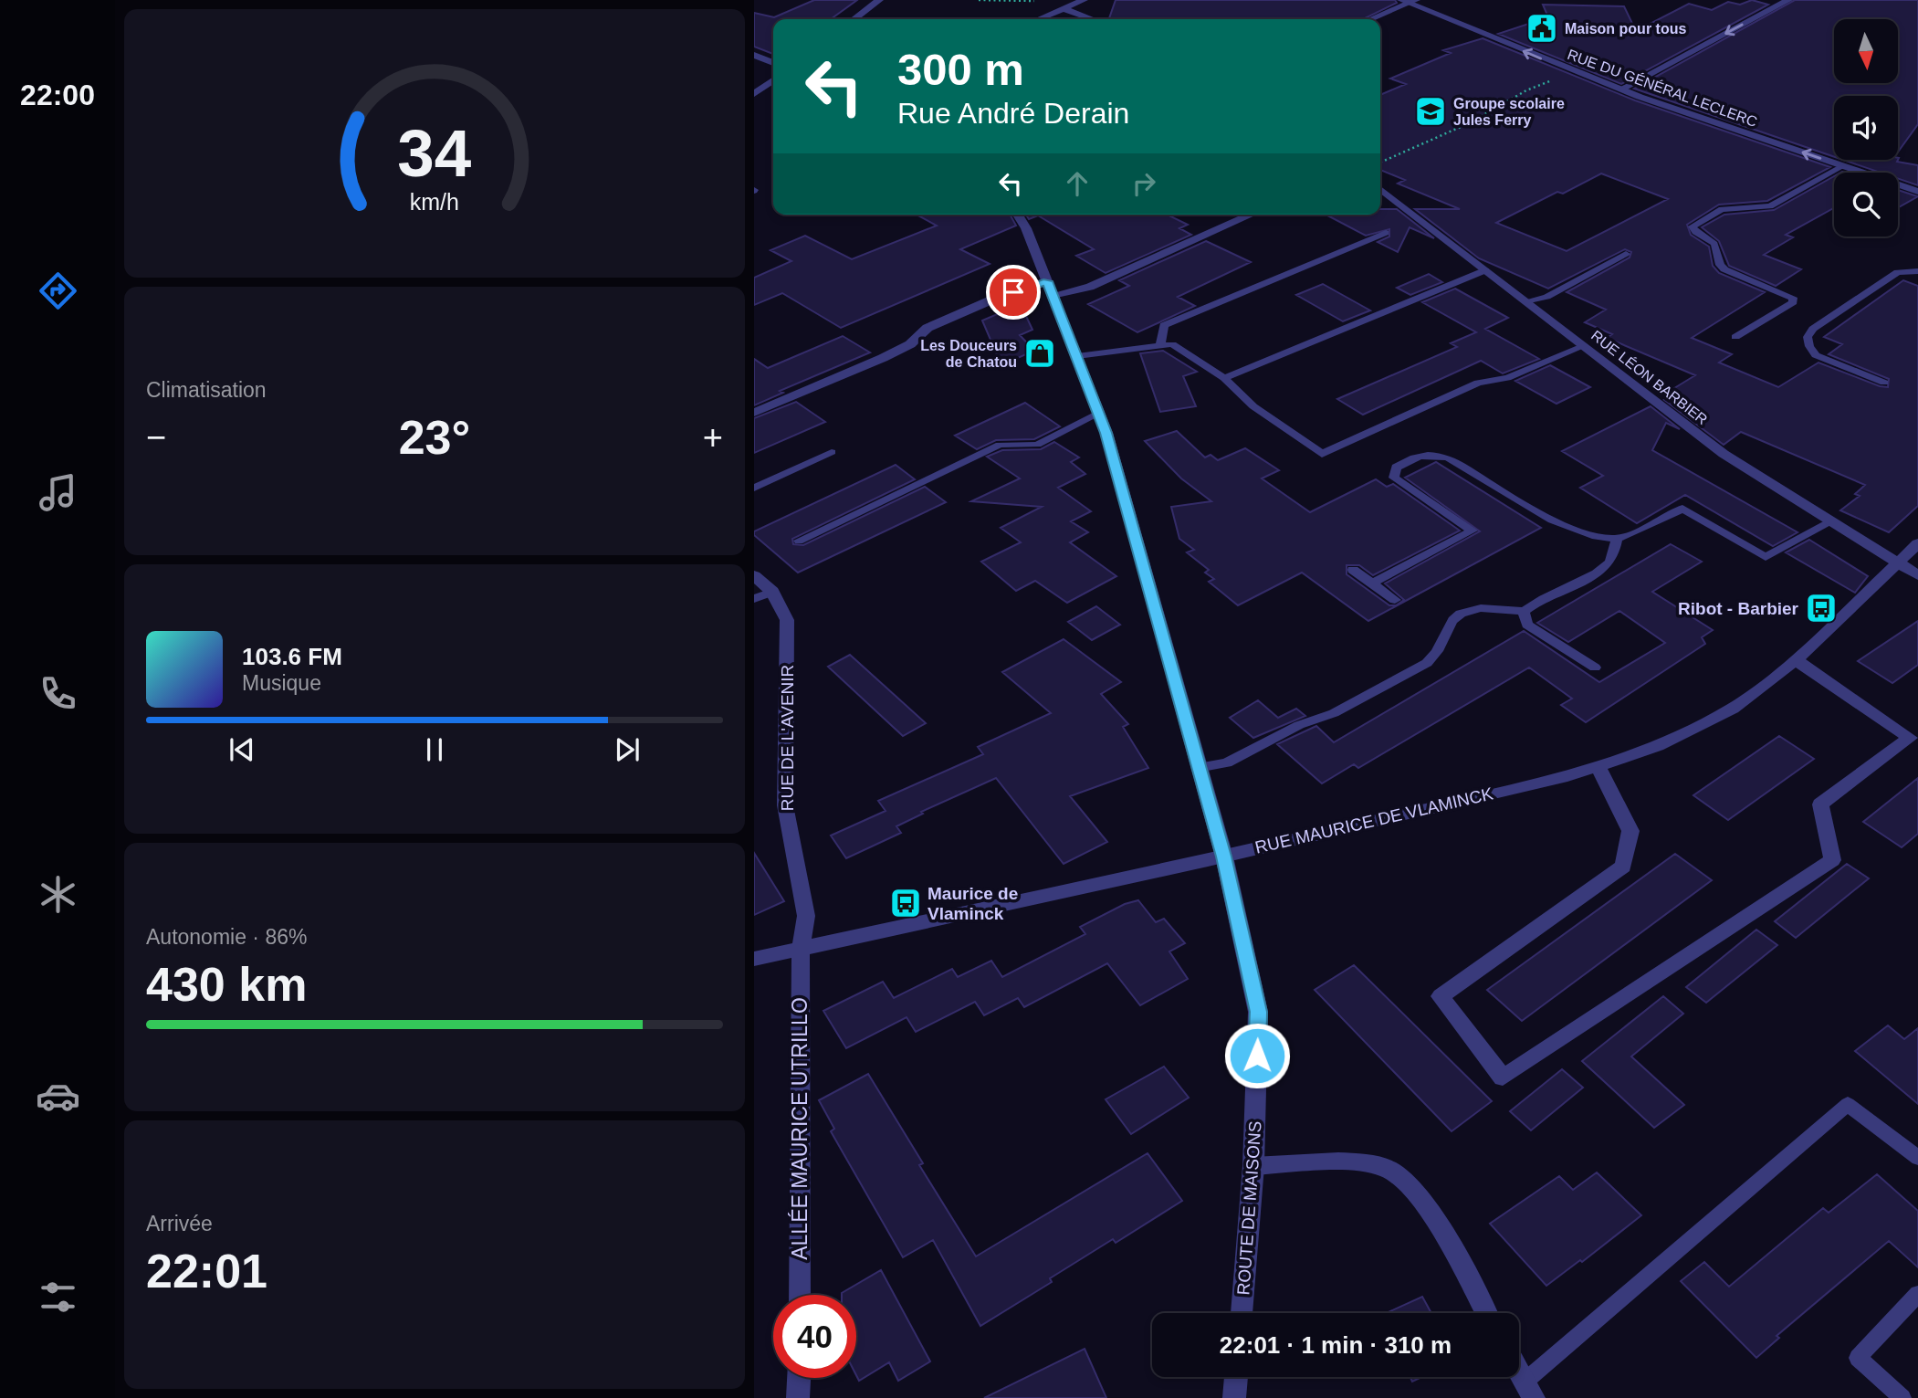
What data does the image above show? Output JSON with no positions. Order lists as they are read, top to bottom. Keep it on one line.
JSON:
{"streets":{"street":["RUE DU GÉNÉRAL LECLERC","RUE LÉON BARBIER","RUE DE L'AVENIR","RUE MAURICE DE VLAMINCK","ALLÉE MAURICE UTRILLO","ROUTE DE MAISONS"]},"crossings":[["RUE LÉON BARBIER","RUE MAURICE DE VLAMINCK"],["RUE DE L'AVENIR","RUE MAURICE DE VLAMINCK"],["RUE DE L'AVENIR","ALLÉE MAURICE UTRILLO"],["RUE MAURICE DE VLAMINCK","ALLÉE MAURICE UTRILLO"],["RUE MAURICE DE VLAMINCK","ROUTE DE MAISONS"]],"one_way":["RUE DU GÉNÉRAL LECLERC"],"places":{"public building":["Maison pour tous"],"school or university":["Groupe scolaire Jules Ferry"],"shop":["Les Douceurs de Chatou"],"bus stop":["Ribot - Barbier","Maurice de Vlaminck"]},"north":"bottom","page":{"tabs":"22:00","turn":["300 m","Rue André Derain"],"tile":["Climatisation",["Autonomie · 86%","430 km"],["Arrivée","22:01"]],"heat":["−","23°","+"],"song":["103.6 FM","Musique"],"limit":"40","trip":"22:01 · 1 min · 310 m","gauge":["34","km/h"]}}
